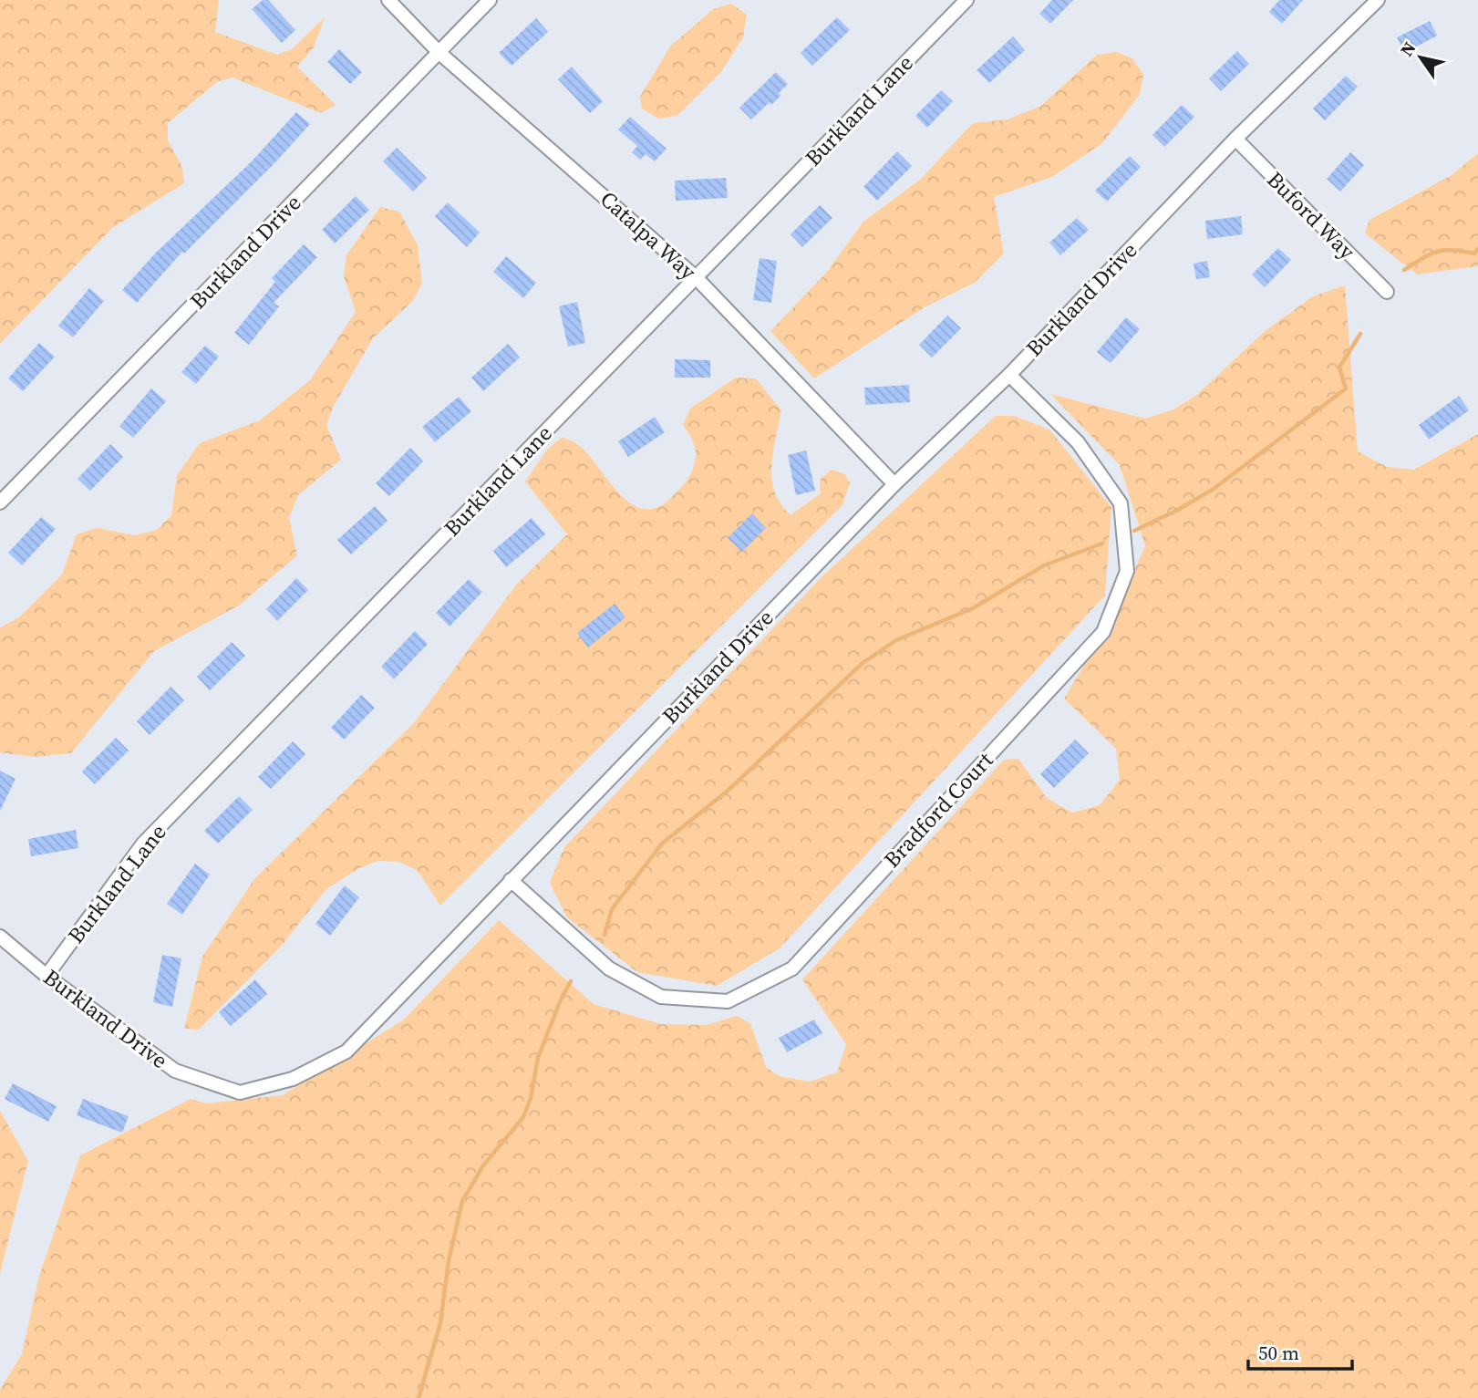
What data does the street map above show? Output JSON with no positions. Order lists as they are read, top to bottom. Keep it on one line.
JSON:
{"streets":{"street":["Burkland Lane","Buford Way","Catalpa Way","Burkland Drive","Bradford Court"]},"crossings":[["Burkland Lane","Catalpa Way"],["Burkland Lane","Burkland Drive"],["Buford Way","Burkland Drive"],["Catalpa Way","Burkland Drive"],["Burkland Drive","Bradford Court"]],"scale_bar":"50 m","north":"top left"}
